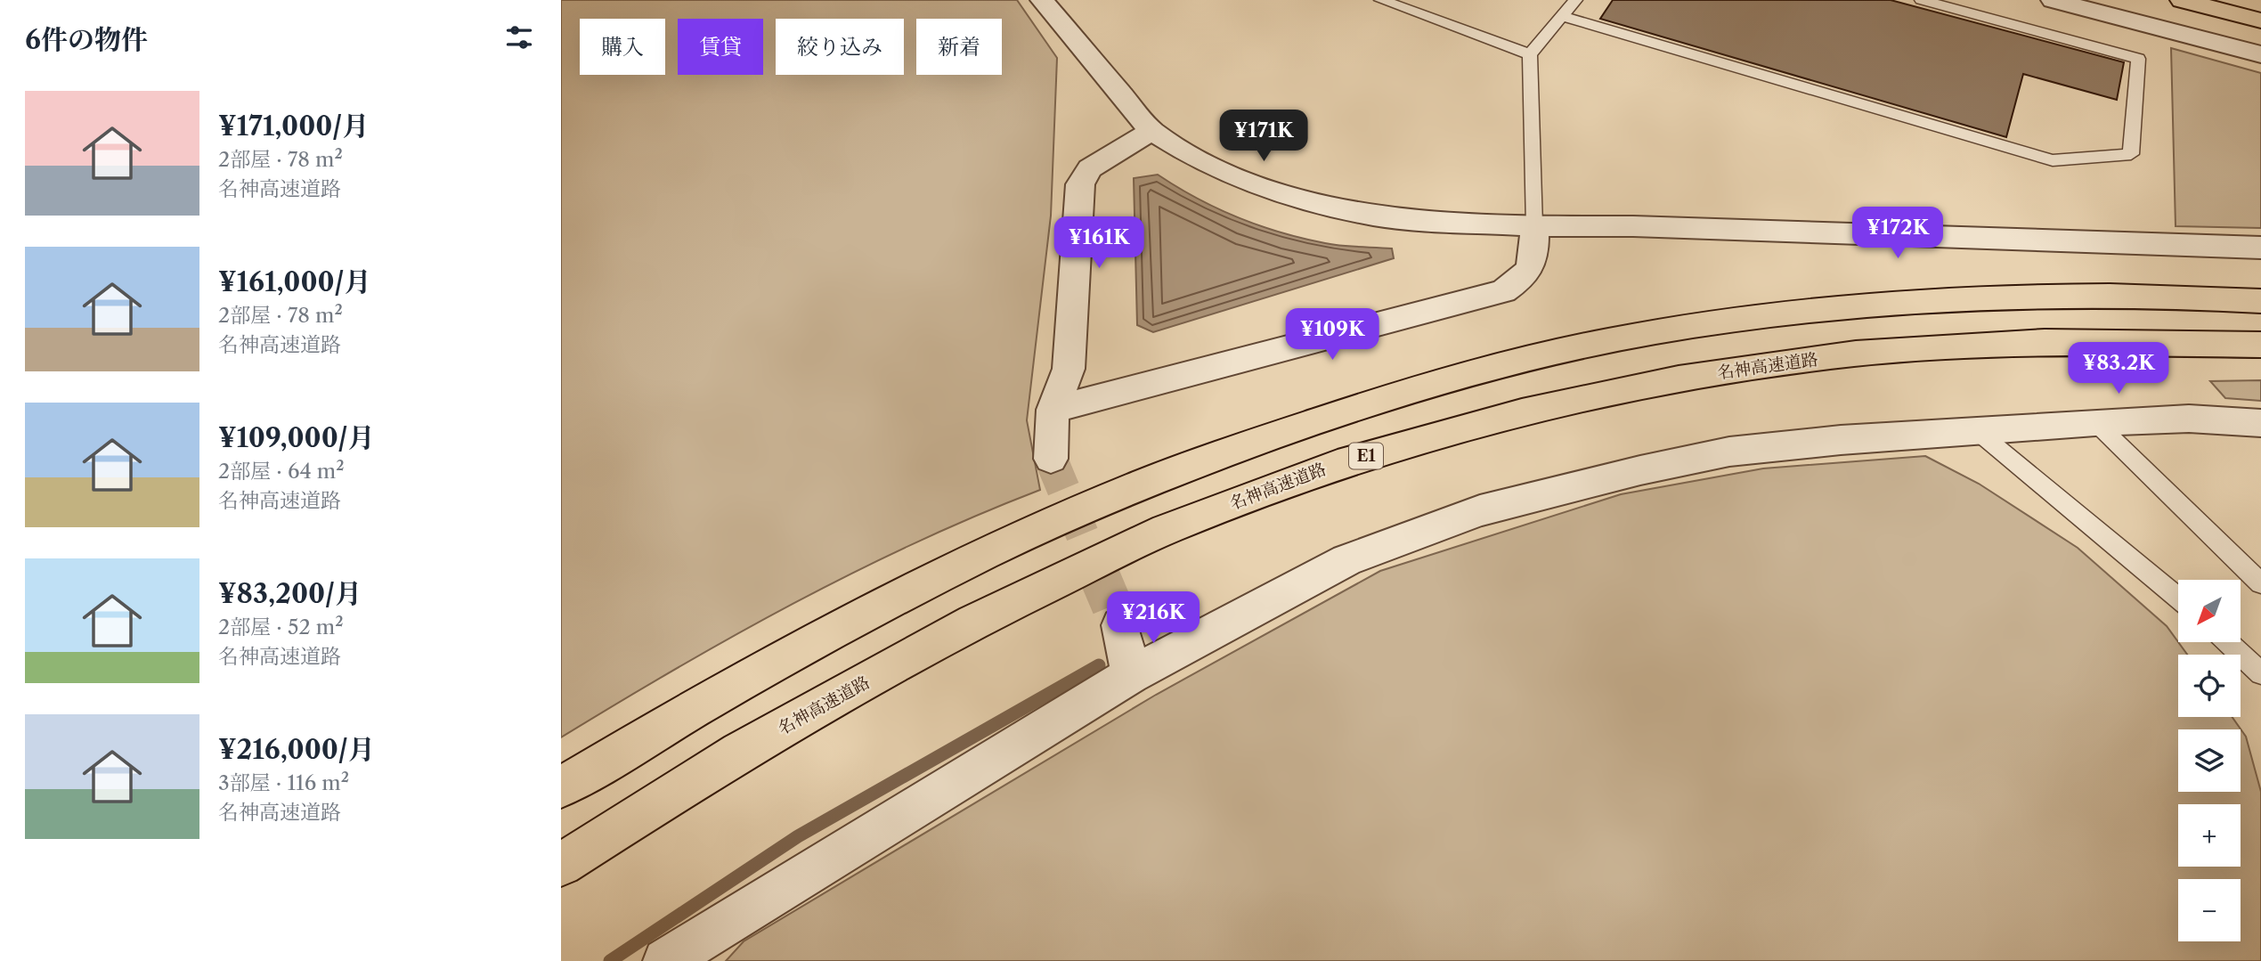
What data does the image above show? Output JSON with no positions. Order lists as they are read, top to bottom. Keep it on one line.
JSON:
{"streets":{"highway":["名神高速道路","E1"]},"north":"bottom left","page":{"heading":"6件の物件","chip":["購入","賃貸","絞り込み","新着"],"list":[{"name":"¥171,000/月","note":"2部屋 · 78 m² · 名神高速道路"},{"name":"¥161,000/月","note":"2部屋 · 78 m² · 名神高速道路"},{"name":"¥109,000/月","note":"2部屋 · 64 m² · 名神高速道路"},{"name":"¥83,200/月","note":"2部屋 · 52 m² · 名神高速道路"},{"name":"¥216,000/月","note":"3部屋 · 116 m² · 名神高速道路"}],"price":["¥171K","¥172K","¥161K","¥109K","¥83.2K","¥216K"],"map_buttons":["+","−"]}}
